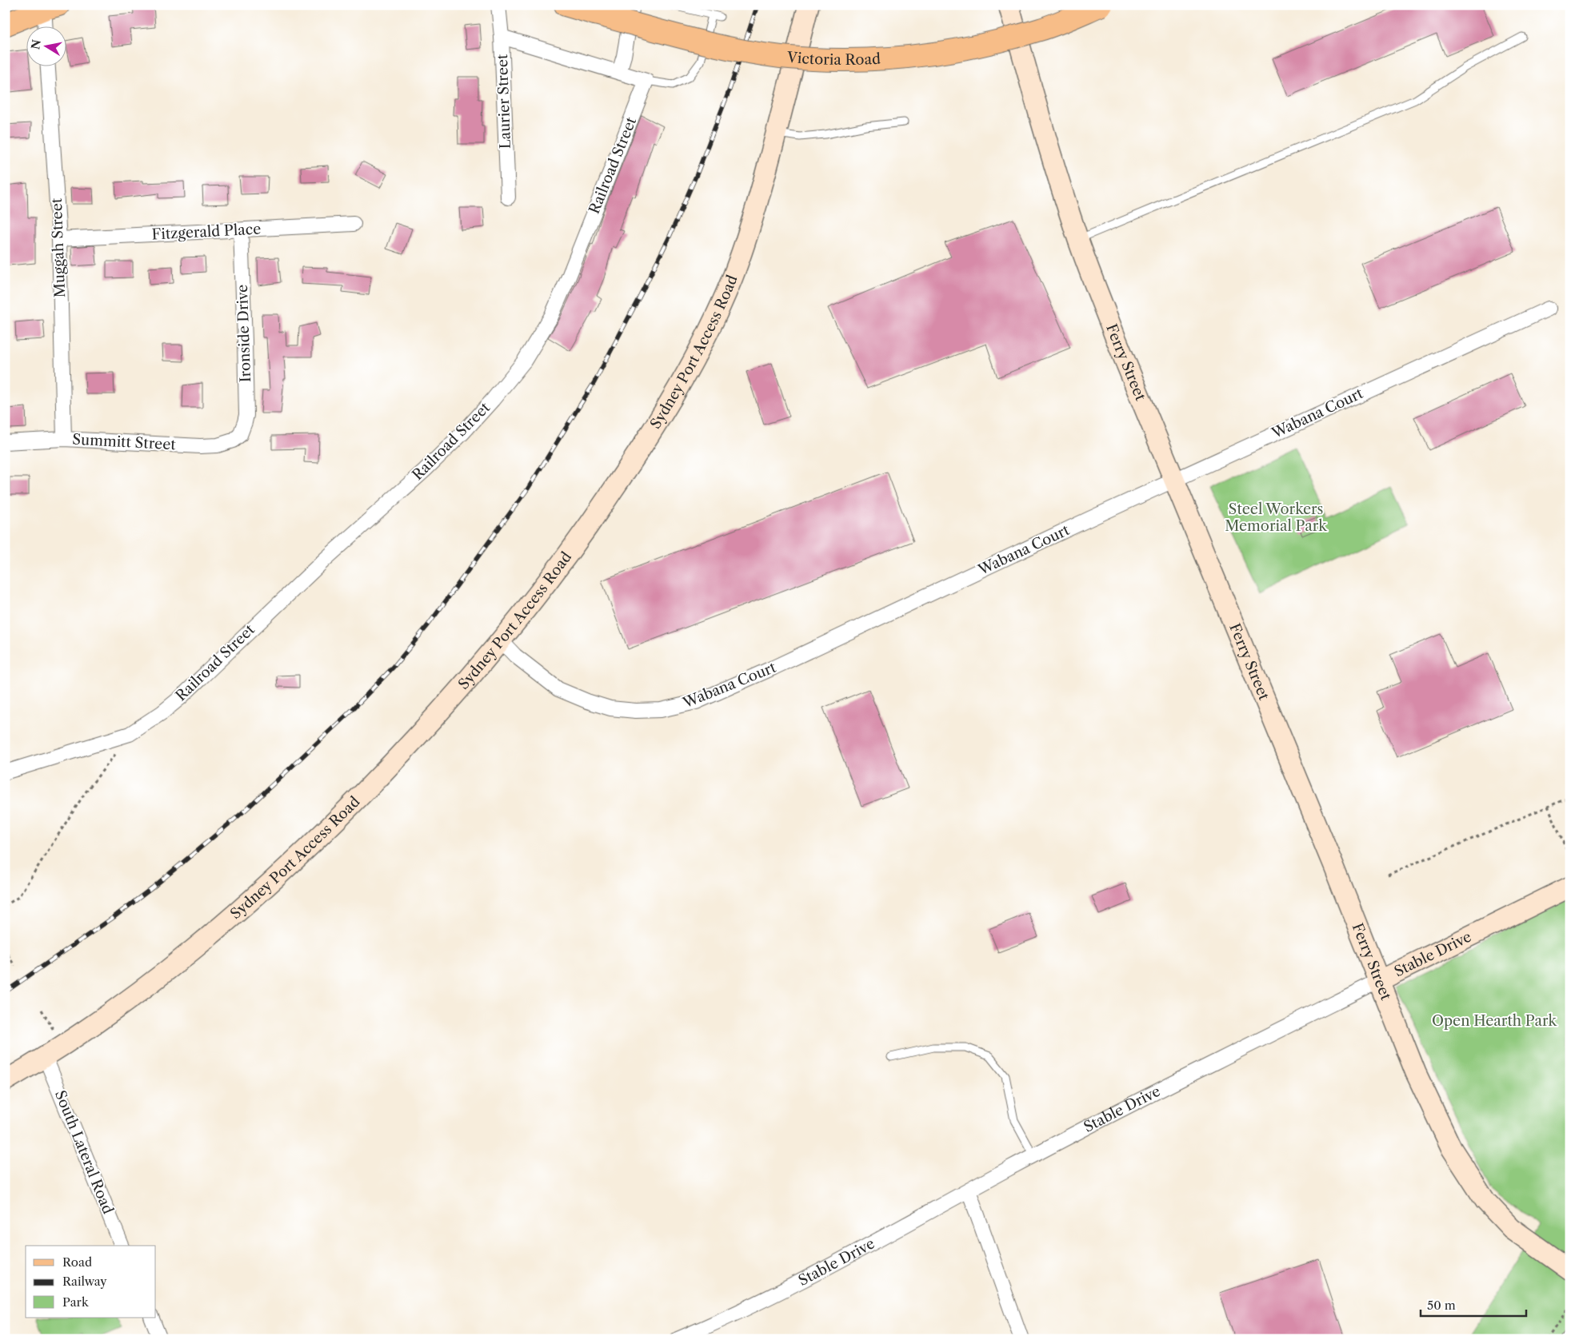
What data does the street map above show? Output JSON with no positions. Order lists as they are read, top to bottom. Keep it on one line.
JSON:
{"streets":{"main road":["Victoria Road"],"street":["Laurier Street","Railroad Street","Fitzgerald Place","Muggah Street","Ironside Drive","Sydney Port Access Road","Ferry Street","Wabana Court","Summitt Street","Stable Drive","South Lateral Road"]},"crossings":[["Fitzgerald Place","Muggah Street"],["Fitzgerald Place","Ironside Drive"],["Muggah Street","Summitt Street"],["Ironside Drive","Summitt Street"],["Sydney Port Access Road","Wabana Court"],["Sydney Port Access Road","South Lateral Road"],["Ferry Street","Wabana Court"],["Ferry Street","Stable Drive"]],"parks":["Steel Workers Memorial Park","Open Hearth Park"],"legend":["Road","Railway","Park"],"scale_bar":"50 m","north":"left"}
